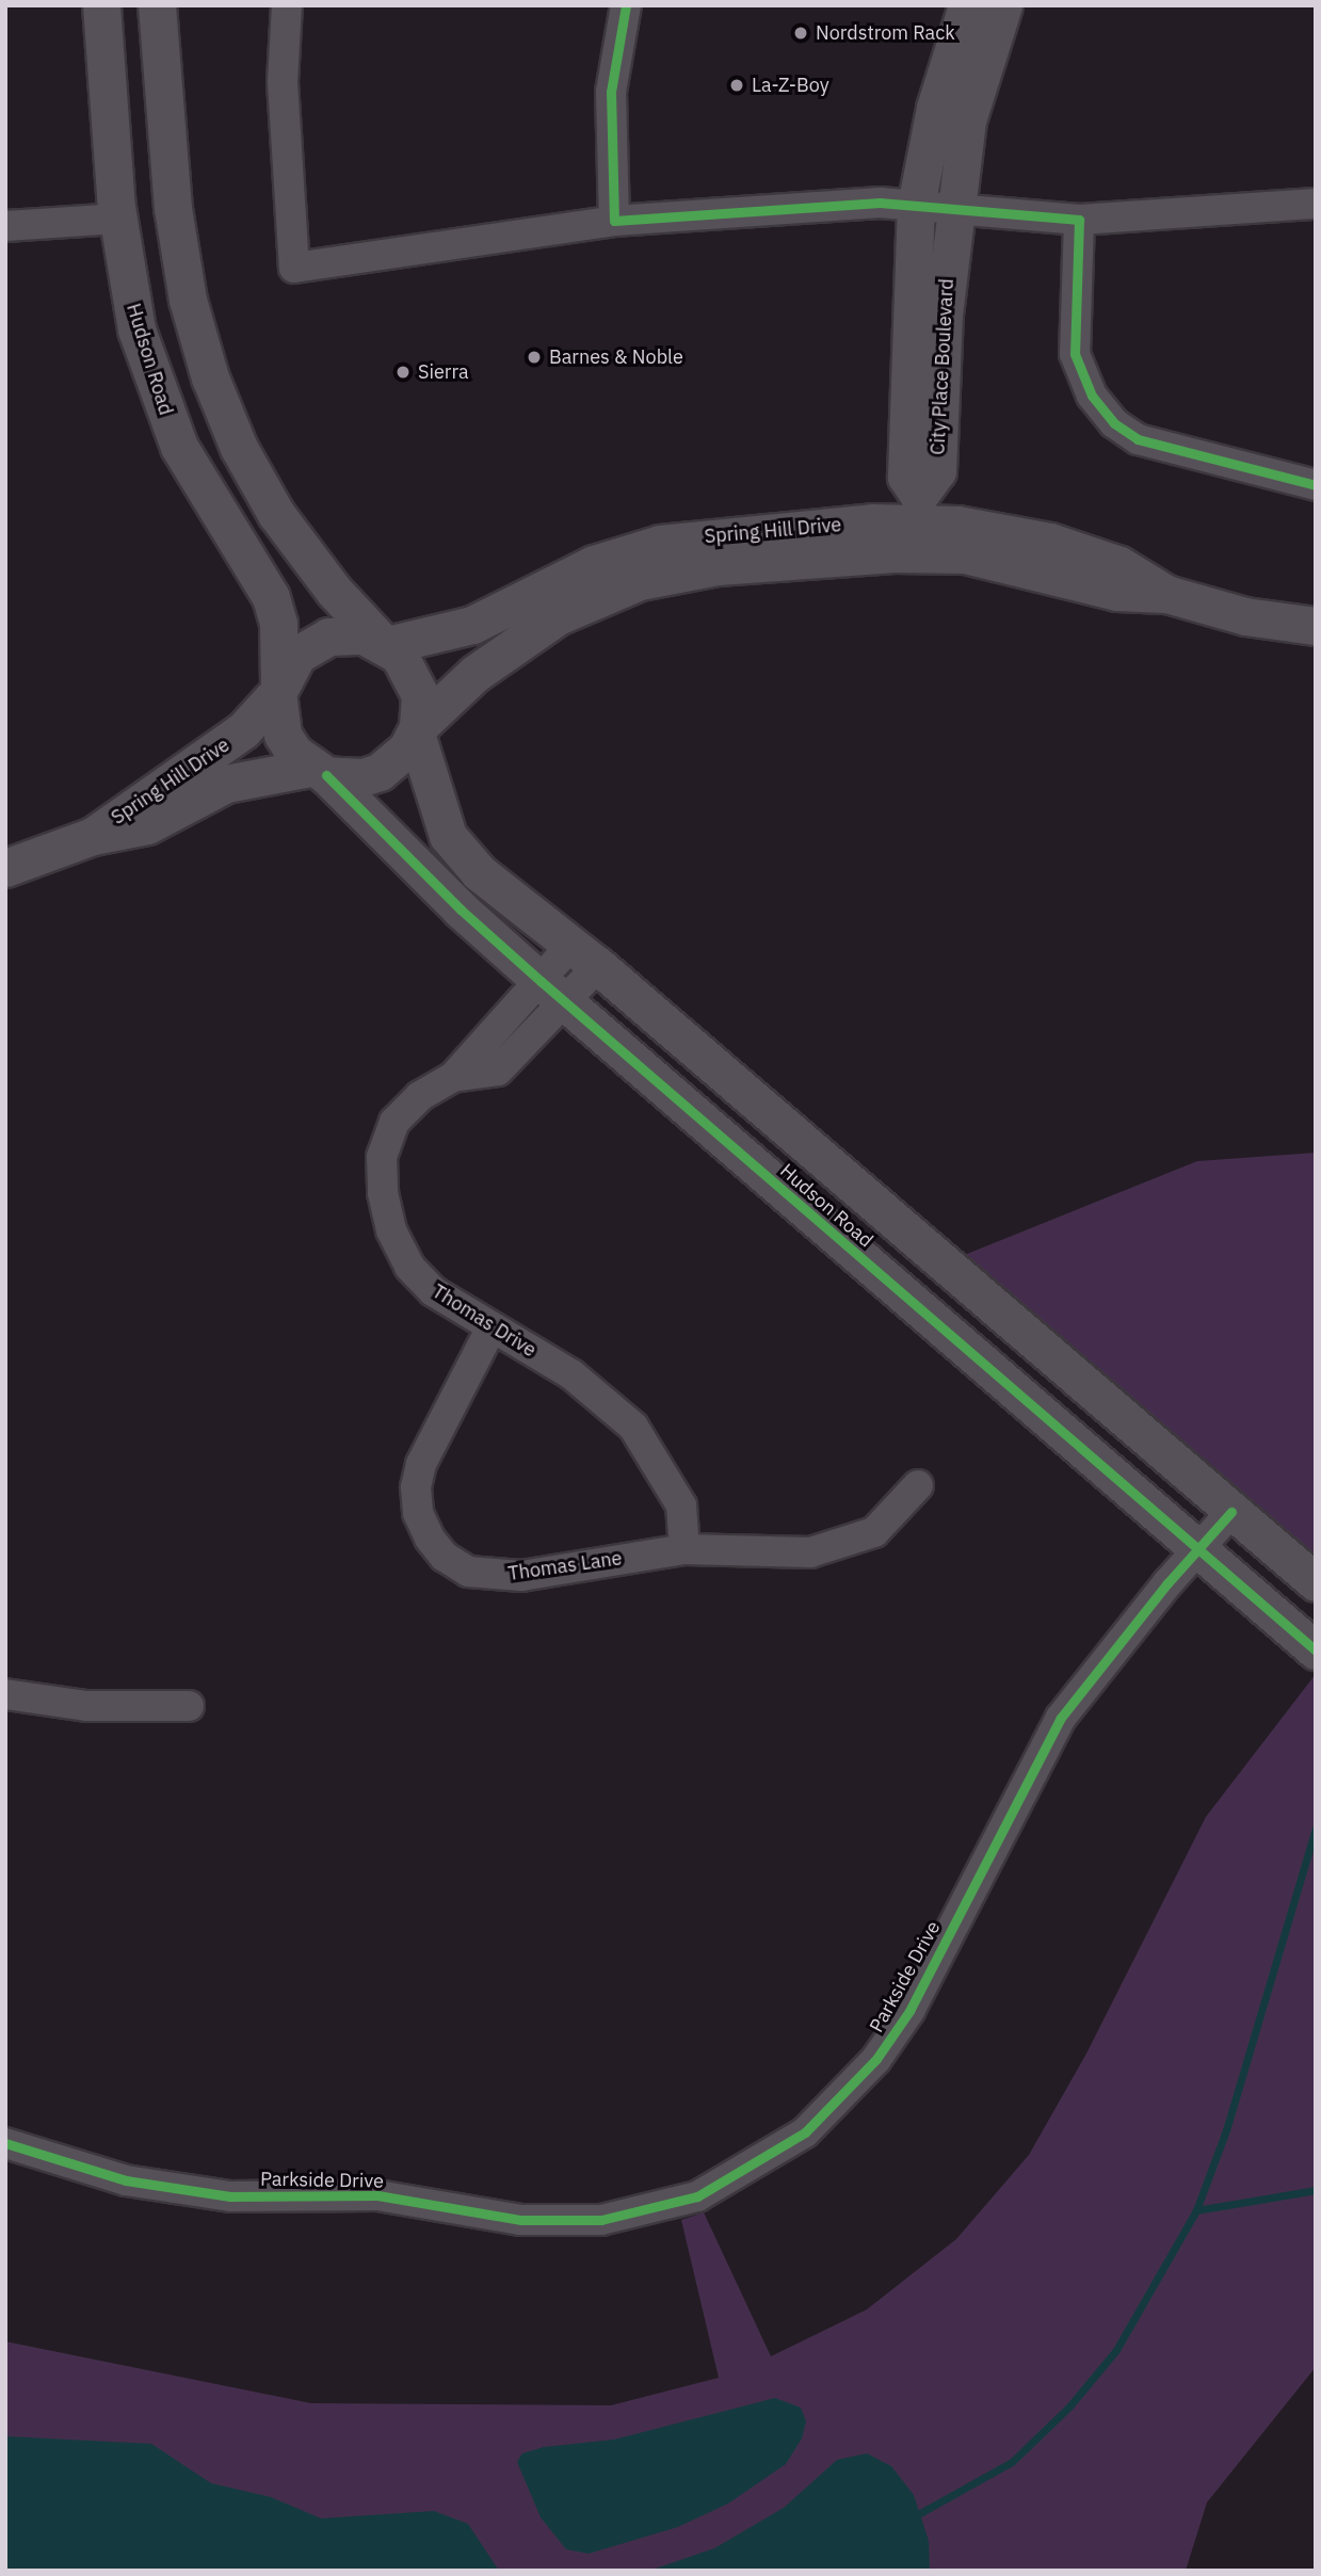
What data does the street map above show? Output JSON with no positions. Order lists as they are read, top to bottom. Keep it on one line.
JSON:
{"streets":{"street":["Hudson Road","City Place Boulevard","Spring Hill Drive","Thomas Drive","Thomas Lane","Parkside Drive"]},"crossings":[["Hudson Road","Spring Hill Drive"],["Hudson Road","Thomas Drive"],["Hudson Road","Parkside Drive"],["City Place Boulevard","Spring Hill Drive"],["Thomas Drive","Thomas Lane"]],"places":["Nordstrom Rack","La-Z-Boy","Barnes & Noble","Sierra"]}
